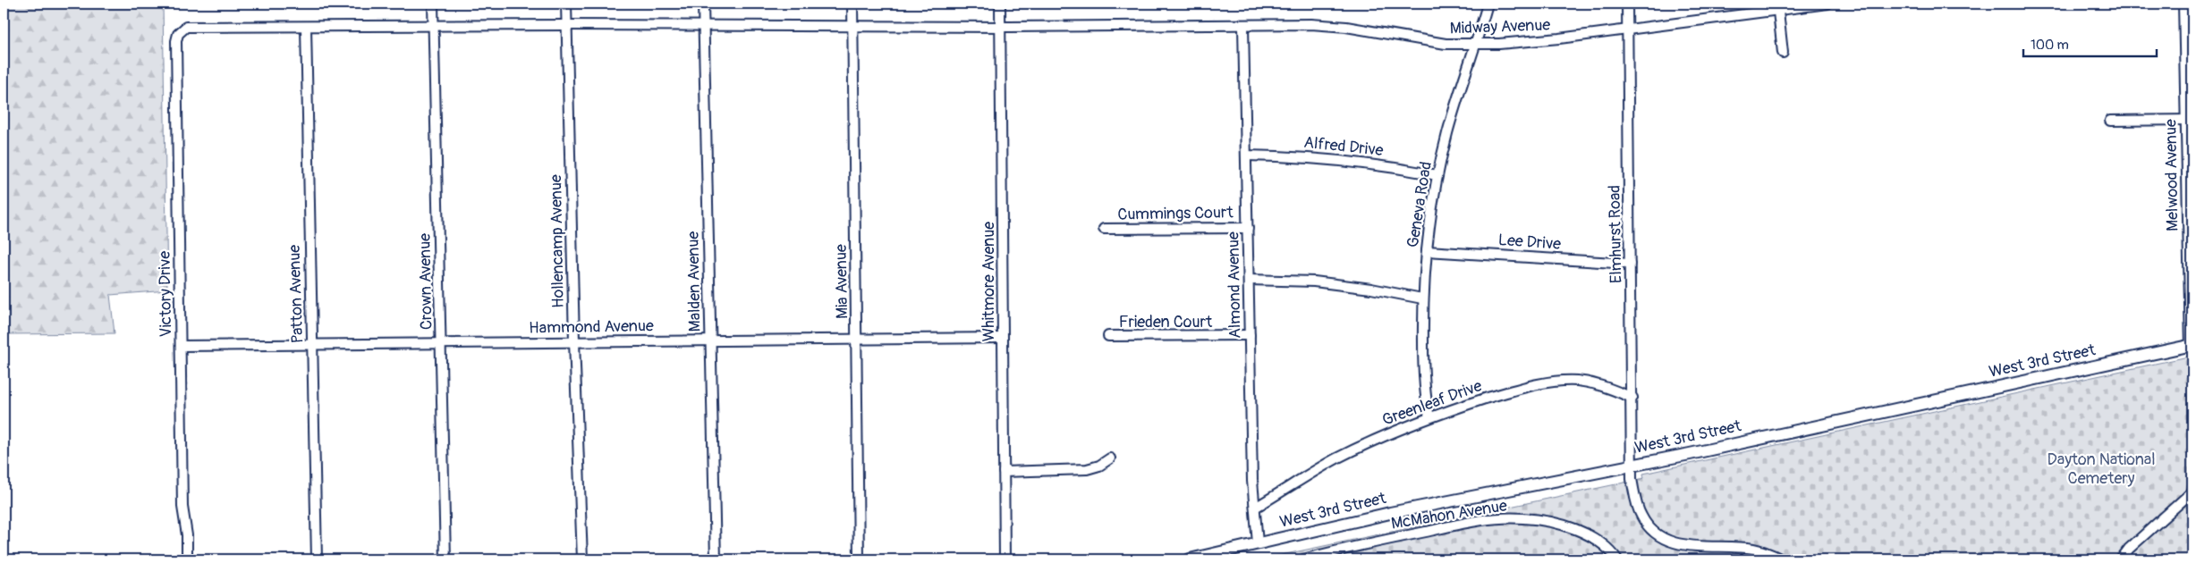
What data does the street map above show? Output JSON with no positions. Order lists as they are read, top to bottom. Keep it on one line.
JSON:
{"streets":{"main road":["West 3rd Street"],"street":["Midway Avenue","Alfred Drive","Melwood Avenue","Geneva Road","Cummings Court","Elmhurst Road","Hollencamp Avenue","Lee Drive","Crown Avenue","Malden Avenue","Mia Avenue","Whitmore Avenue","Almond Avenue","Victory Drive","Patton Avenue","Frieden Court","Hammond Avenue","Greenleaf Drive","McMahon Avenue"]},"crossings":[["Midway Avenue","Geneva Road"],["Midway Avenue","Elmhurst Road"],["Midway Avenue","Hollencamp Avenue"],["Midway Avenue","Crown Avenue"],["Midway Avenue","Malden Avenue"],["Midway Avenue","Mia Avenue"],["Midway Avenue","Whitmore Avenue"],["Midway Avenue","Almond Avenue"],["Midway Avenue","Victory Drive"],["Midway Avenue","Patton Avenue"],["Alfred Drive","Geneva Road"],["Alfred Drive","Almond Avenue"],["Melwood Avenue","West 3rd Street"],["Geneva Road","Lee Drive"],["Geneva Road","Greenleaf Drive"],["Cummings Court","Almond Avenue"],["Elmhurst Road","Lee Drive"],["Elmhurst Road","West 3rd Street"],["Elmhurst Road","Greenleaf Drive"],["Hollencamp Avenue","Hammond Avenue"],["Crown Avenue","Hammond Avenue"],["Malden Avenue","Hammond Avenue"],["Mia Avenue","Hammond Avenue"],["Whitmore Avenue","Hammond Avenue"],["Almond Avenue","Frieden Court"],["Almond Avenue","West 3rd Street"],["Almond Avenue","Greenleaf Drive"],["Victory Drive","Hammond Avenue"],["Patton Avenue","Hammond Avenue"]],"parks":["Dayton National Cemetery"],"scale_bar":"100 m"}
